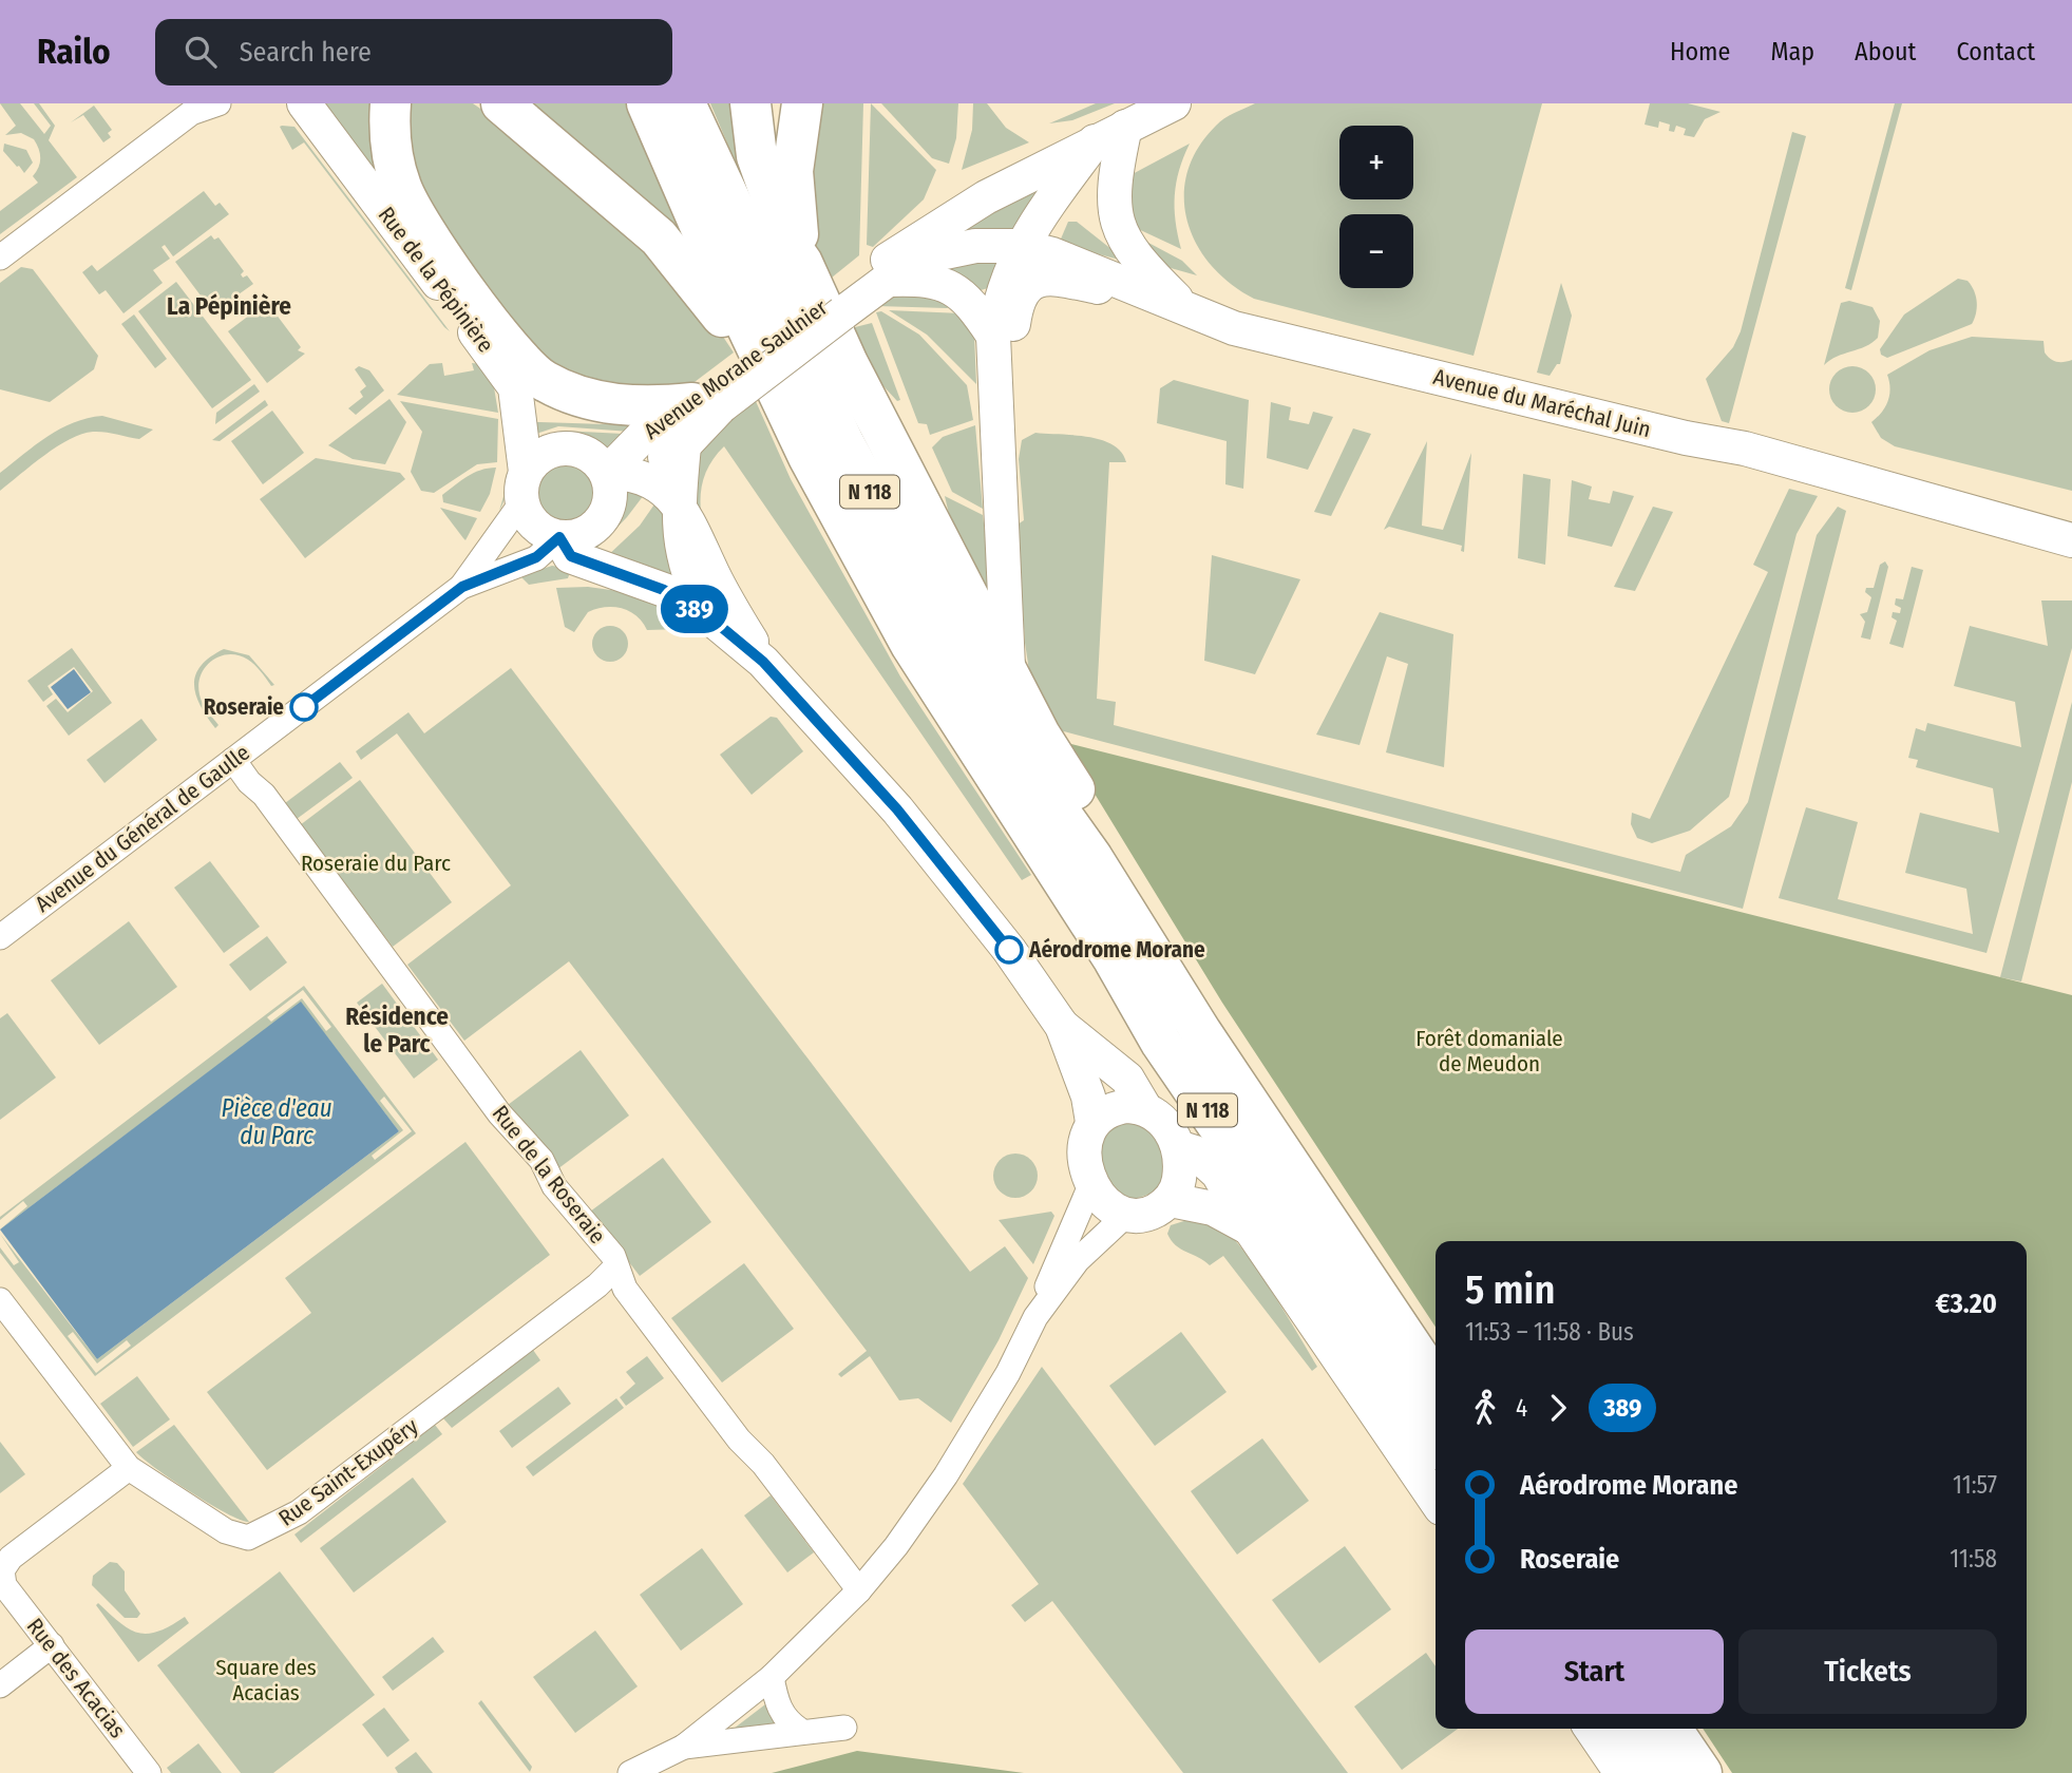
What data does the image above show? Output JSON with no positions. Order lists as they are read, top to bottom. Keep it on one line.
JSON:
{"streets":{"highway":["N 118"],"street":["Rue de la Pépinière","Avenue Morane Saulnier","Avenue du Maréchal Juin","Avenue du Général de Gaulle","Rue de la Roseraie","Rue Saint-Exupéry","Rue des Acacias"]},"crossings":[["Rue de la Pépinière","Avenue Morane Saulnier"],["Rue de la Pépinière","Avenue du Général de Gaulle"],["Avenue Morane Saulnier","Avenue du Maréchal Juin"],["Avenue Morane Saulnier","Avenue du Général de Gaulle"],["Avenue du Général de Gaulle","Rue de la Roseraie"],["Rue de la Roseraie","Rue Saint-Exupéry"],["Rue Saint-Exupéry","Rue des Acacias"]],"districts":["La Pépinière","Résidence le Parc"],"water":["Pièce d'eau du Parc"],"parks":["Roseraie du Parc","Forêt domaniale de Meudon","Square des Acacias"],"places":["Roseraie","Aérodrome Morane"],"lines":["bus line 389"],"page":{"header":"Railo","search":"Search here","nav":["Home","Map","About","Contact"],"on_map":"389","map_buttons":["+","−"],"heading":["5 min","11:53 – 11:58 · Bus","€3.20"],"legs":["4","389"],"list":[{"name":"Aérodrome Morane","value":"11:57"},{"name":"Roseraie","value":"11:58"}],"buttons":["Start","Tickets"]}}
